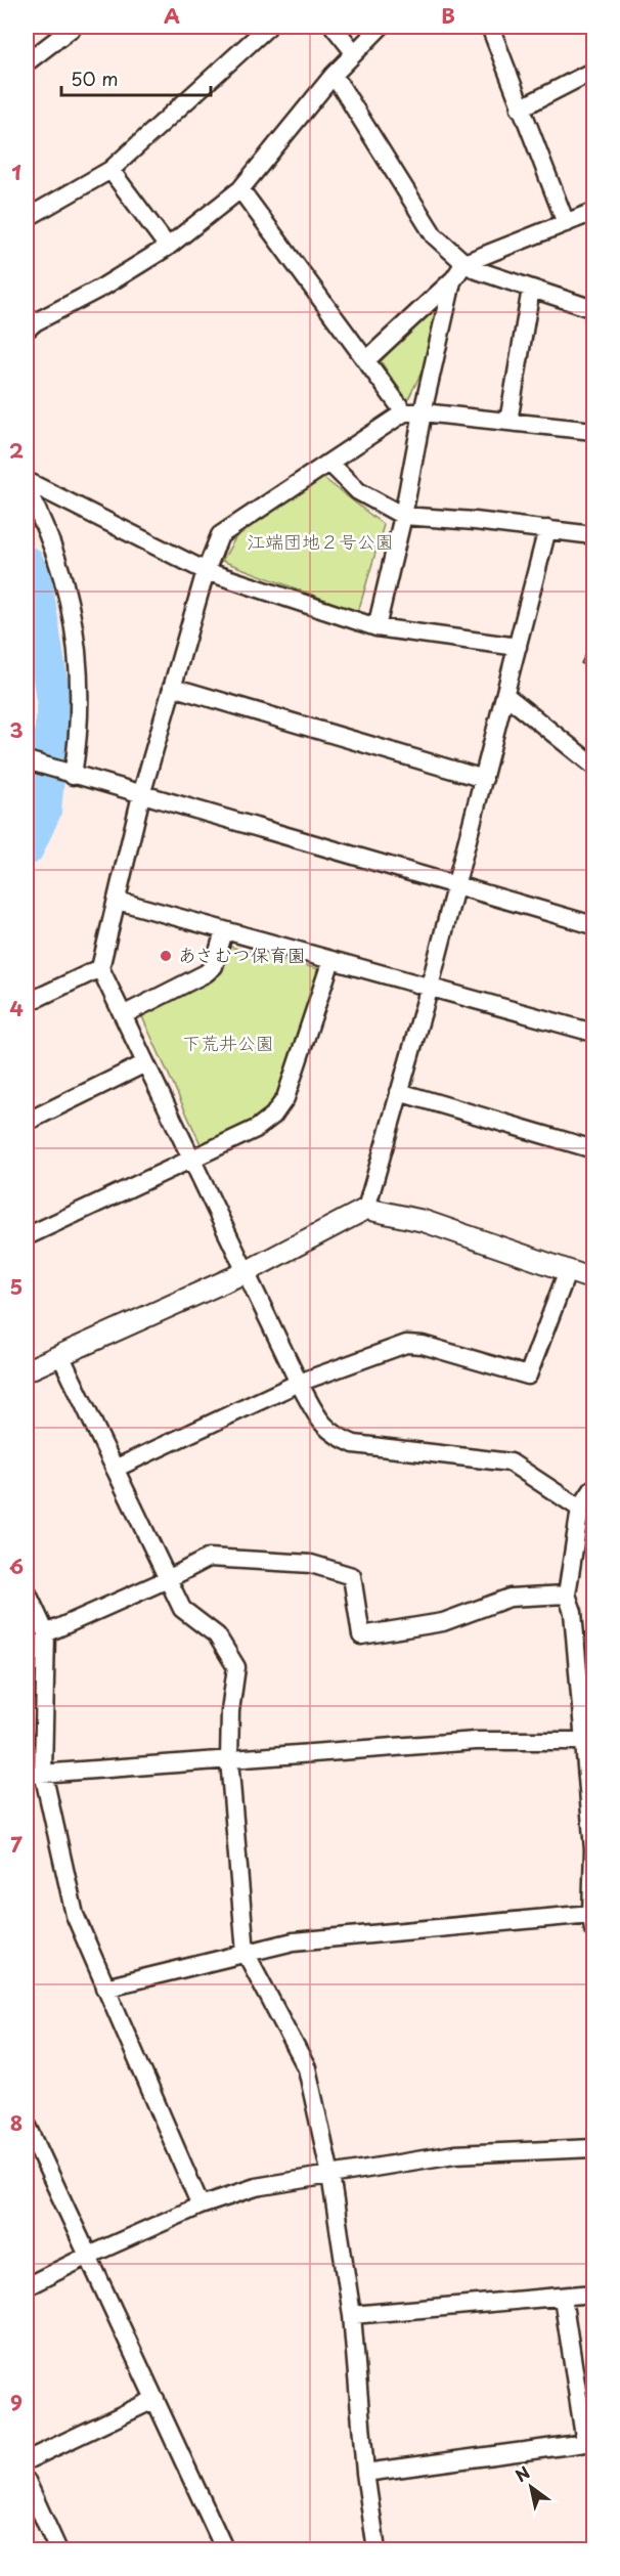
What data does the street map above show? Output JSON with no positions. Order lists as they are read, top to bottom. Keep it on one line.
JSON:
{"parks":["江端団地２号公園","下荒井公園"],"places":["あさむつ保育園"],"scale_bar":"50 m","north":"top left","grid":{"columns":["A","B"],"rows":["1","2","3","4","5","6","7","8","9"]}}
